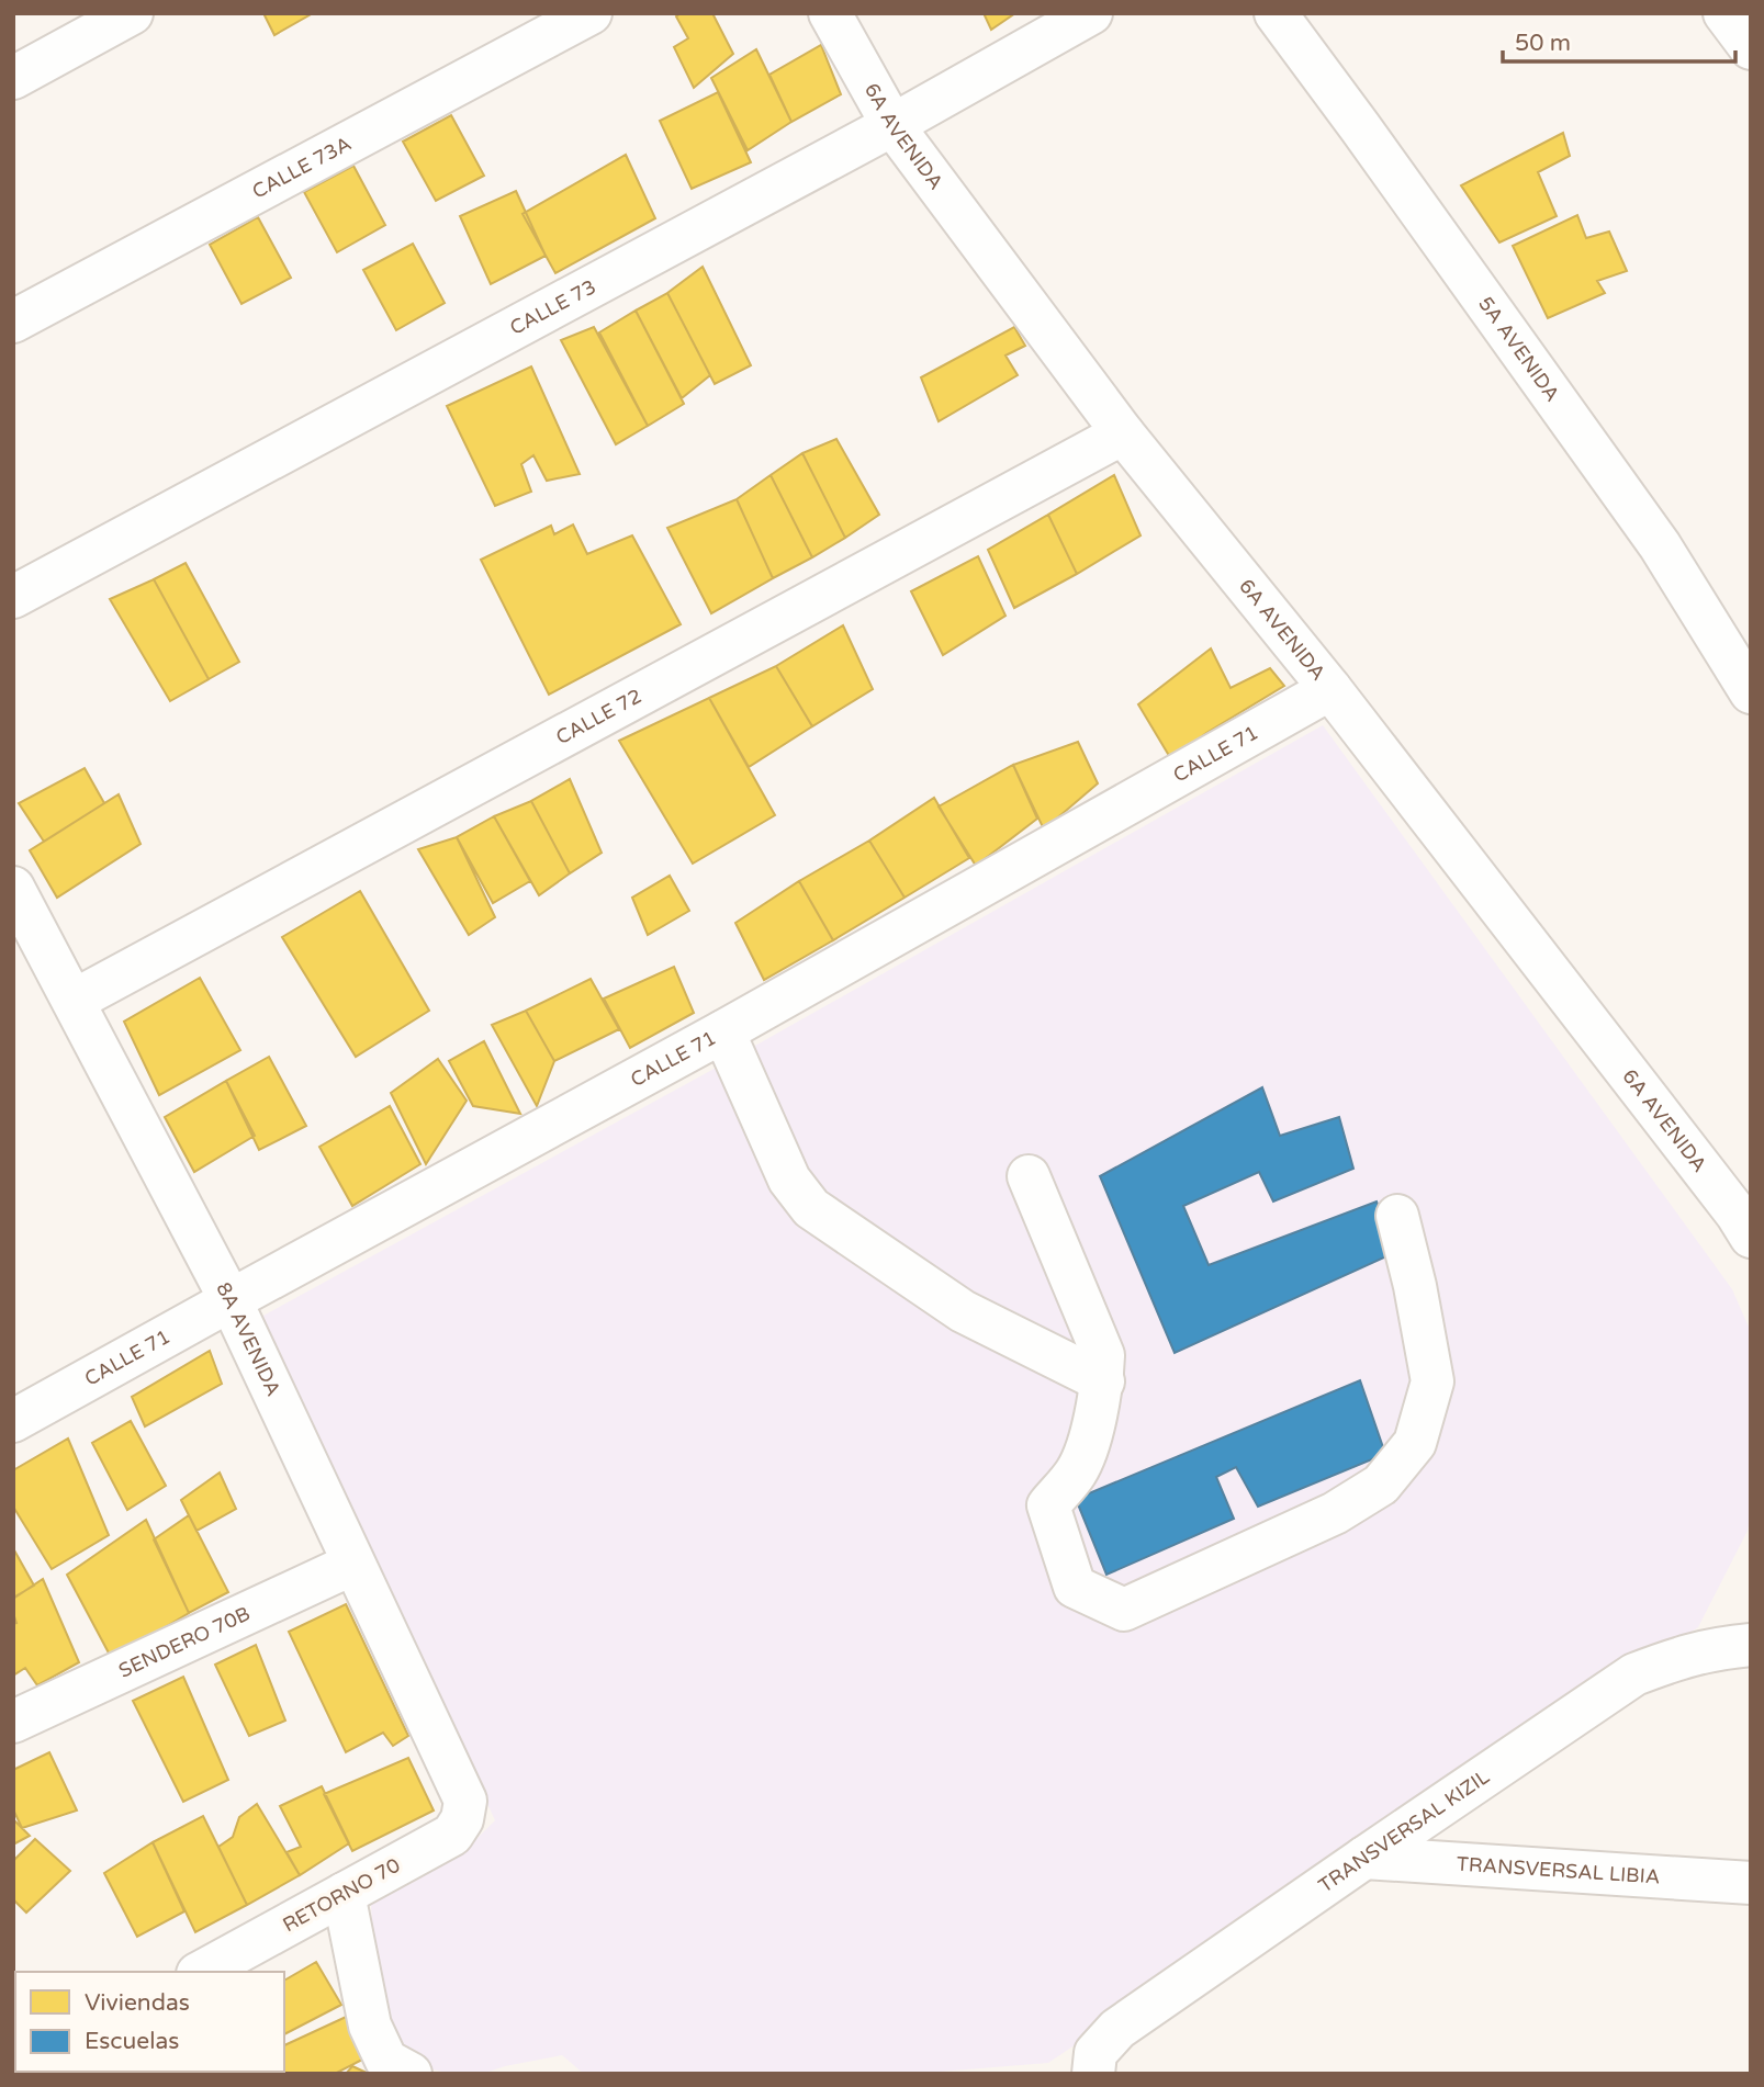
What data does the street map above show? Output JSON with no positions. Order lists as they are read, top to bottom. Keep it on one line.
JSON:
{"streets":{"street":["6A AVENIDA","CALLE 73A","CALLE 73","5A AVENIDA","CALLE 72","CALLE 71","8A AVENIDA","SENDERO 70B","TRANSVERSAL KIZIL","TRANSVERSAL LIBIA","RETORNO 70"]},"crossings":[["6A AVENIDA","CALLE 73"],["6A AVENIDA","CALLE 72"],["6A AVENIDA","CALLE 71"],["CALLE 72","8A AVENIDA"],["CALLE 71","8A AVENIDA"],["8A AVENIDA","SENDERO 70B"],["8A AVENIDA","RETORNO 70"],["TRANSVERSAL KIZIL","TRANSVERSAL LIBIA"]],"legend":["Viviendas","Escuelas"],"scale_bar":"50 m"}
